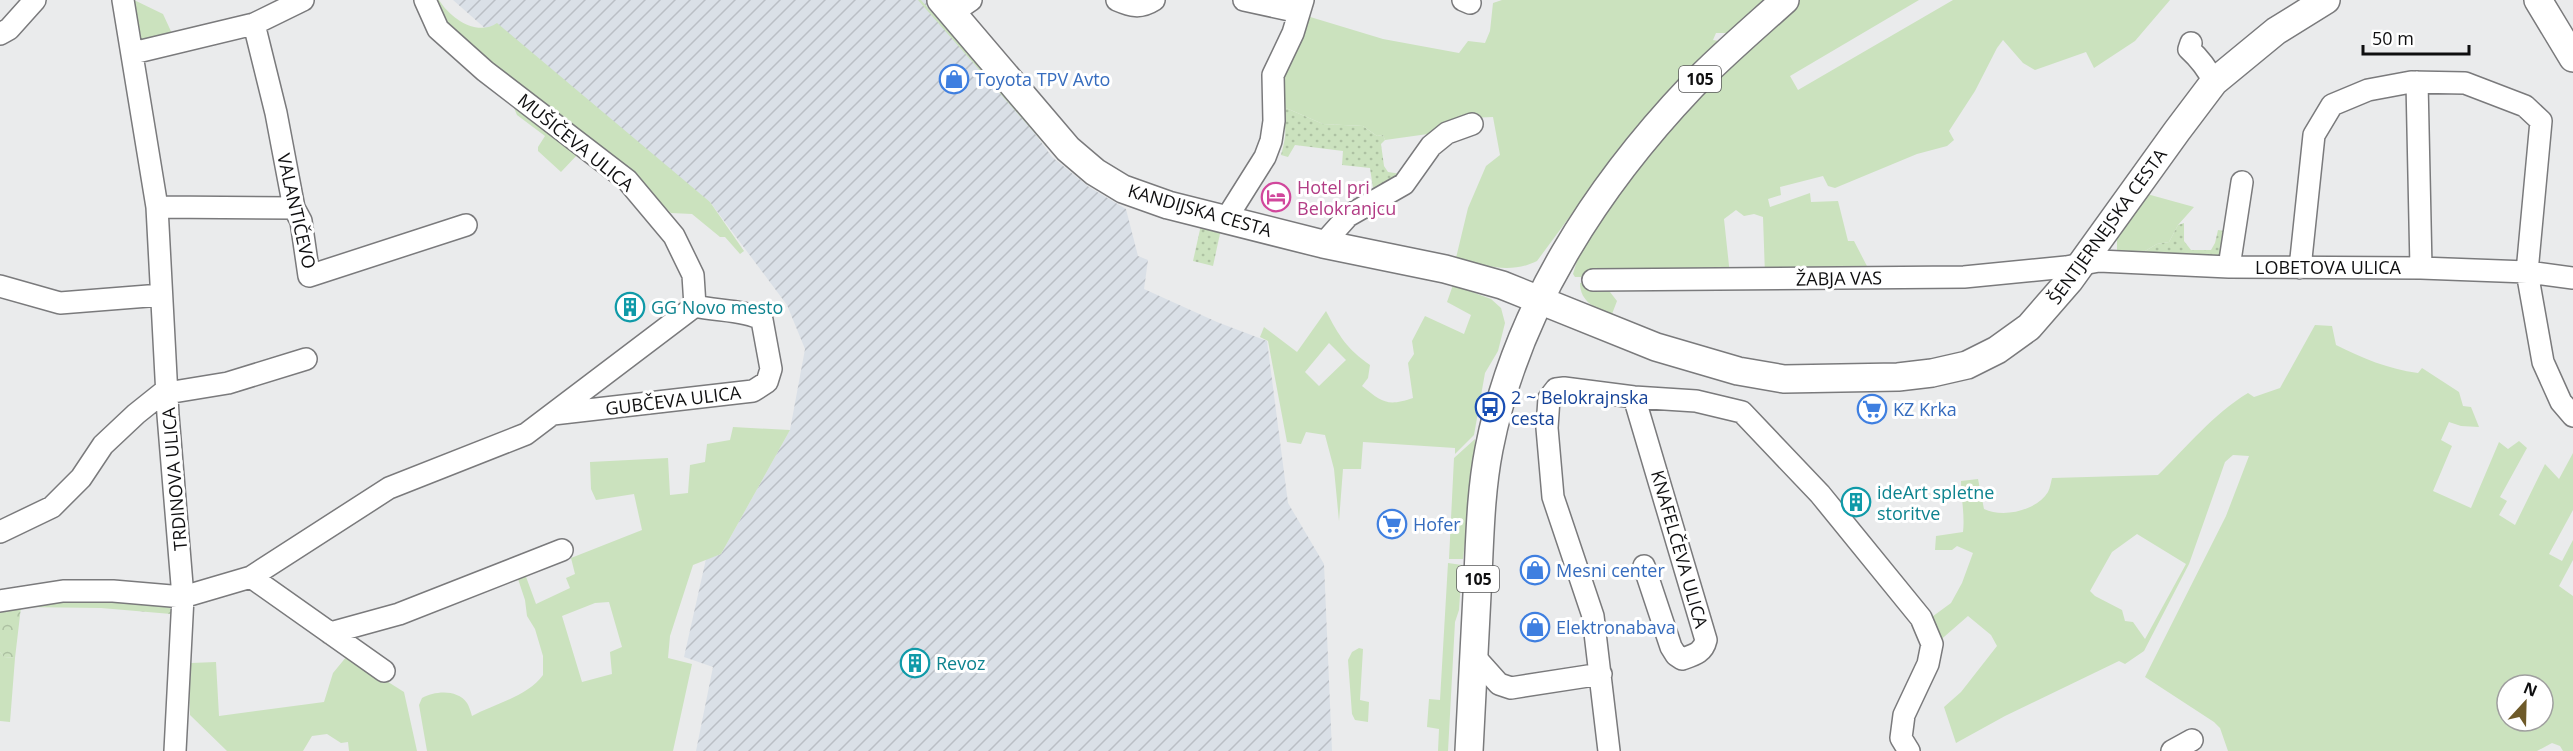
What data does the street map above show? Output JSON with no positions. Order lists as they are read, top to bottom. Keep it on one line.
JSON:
{"streets":{"main road":["105","KANDIJSKA CESTA","ŠENTJERNEJSKA CESTA"],"street":["MUŠIČEVA ULICA","VALANTIČEVO","LOBETOVA ULICA","ŽABJA VAS","GUBČEVA ULICA","TRDINOVA ULICA","KNAFELČEVA ULICA"]},"crossings":[["105","KANDIJSKA CESTA"],["105","ŠENTJERNEJSKA CESTA"],["MUŠIČEVA ULICA","GUBČEVA ULICA"],["KANDIJSKA CESTA","ŠENTJERNEJSKA CESTA"],["ŠENTJERNEJSKA CESTA","LOBETOVA ULICA"],["ŠENTJERNEJSKA CESTA","ŽABJA VAS"],["LOBETOVA ULICA","ŽABJA VAS"],["GUBČEVA ULICA","TRDINOVA ULICA"]],"places":{"shop":["Toyota TPV Avto","Mesni center","Elektronabava"],"hotel":["Hotel pri Belokranjcu"],"building":["GG Novo mesto","ideArt spletne storitve","Revoz"],"bus stop":["2 ~ Belokrajnska cesta"],"supermarket":["KZ Krka","Hofer"]},"scale_bar":"50 m","north":"top"}
